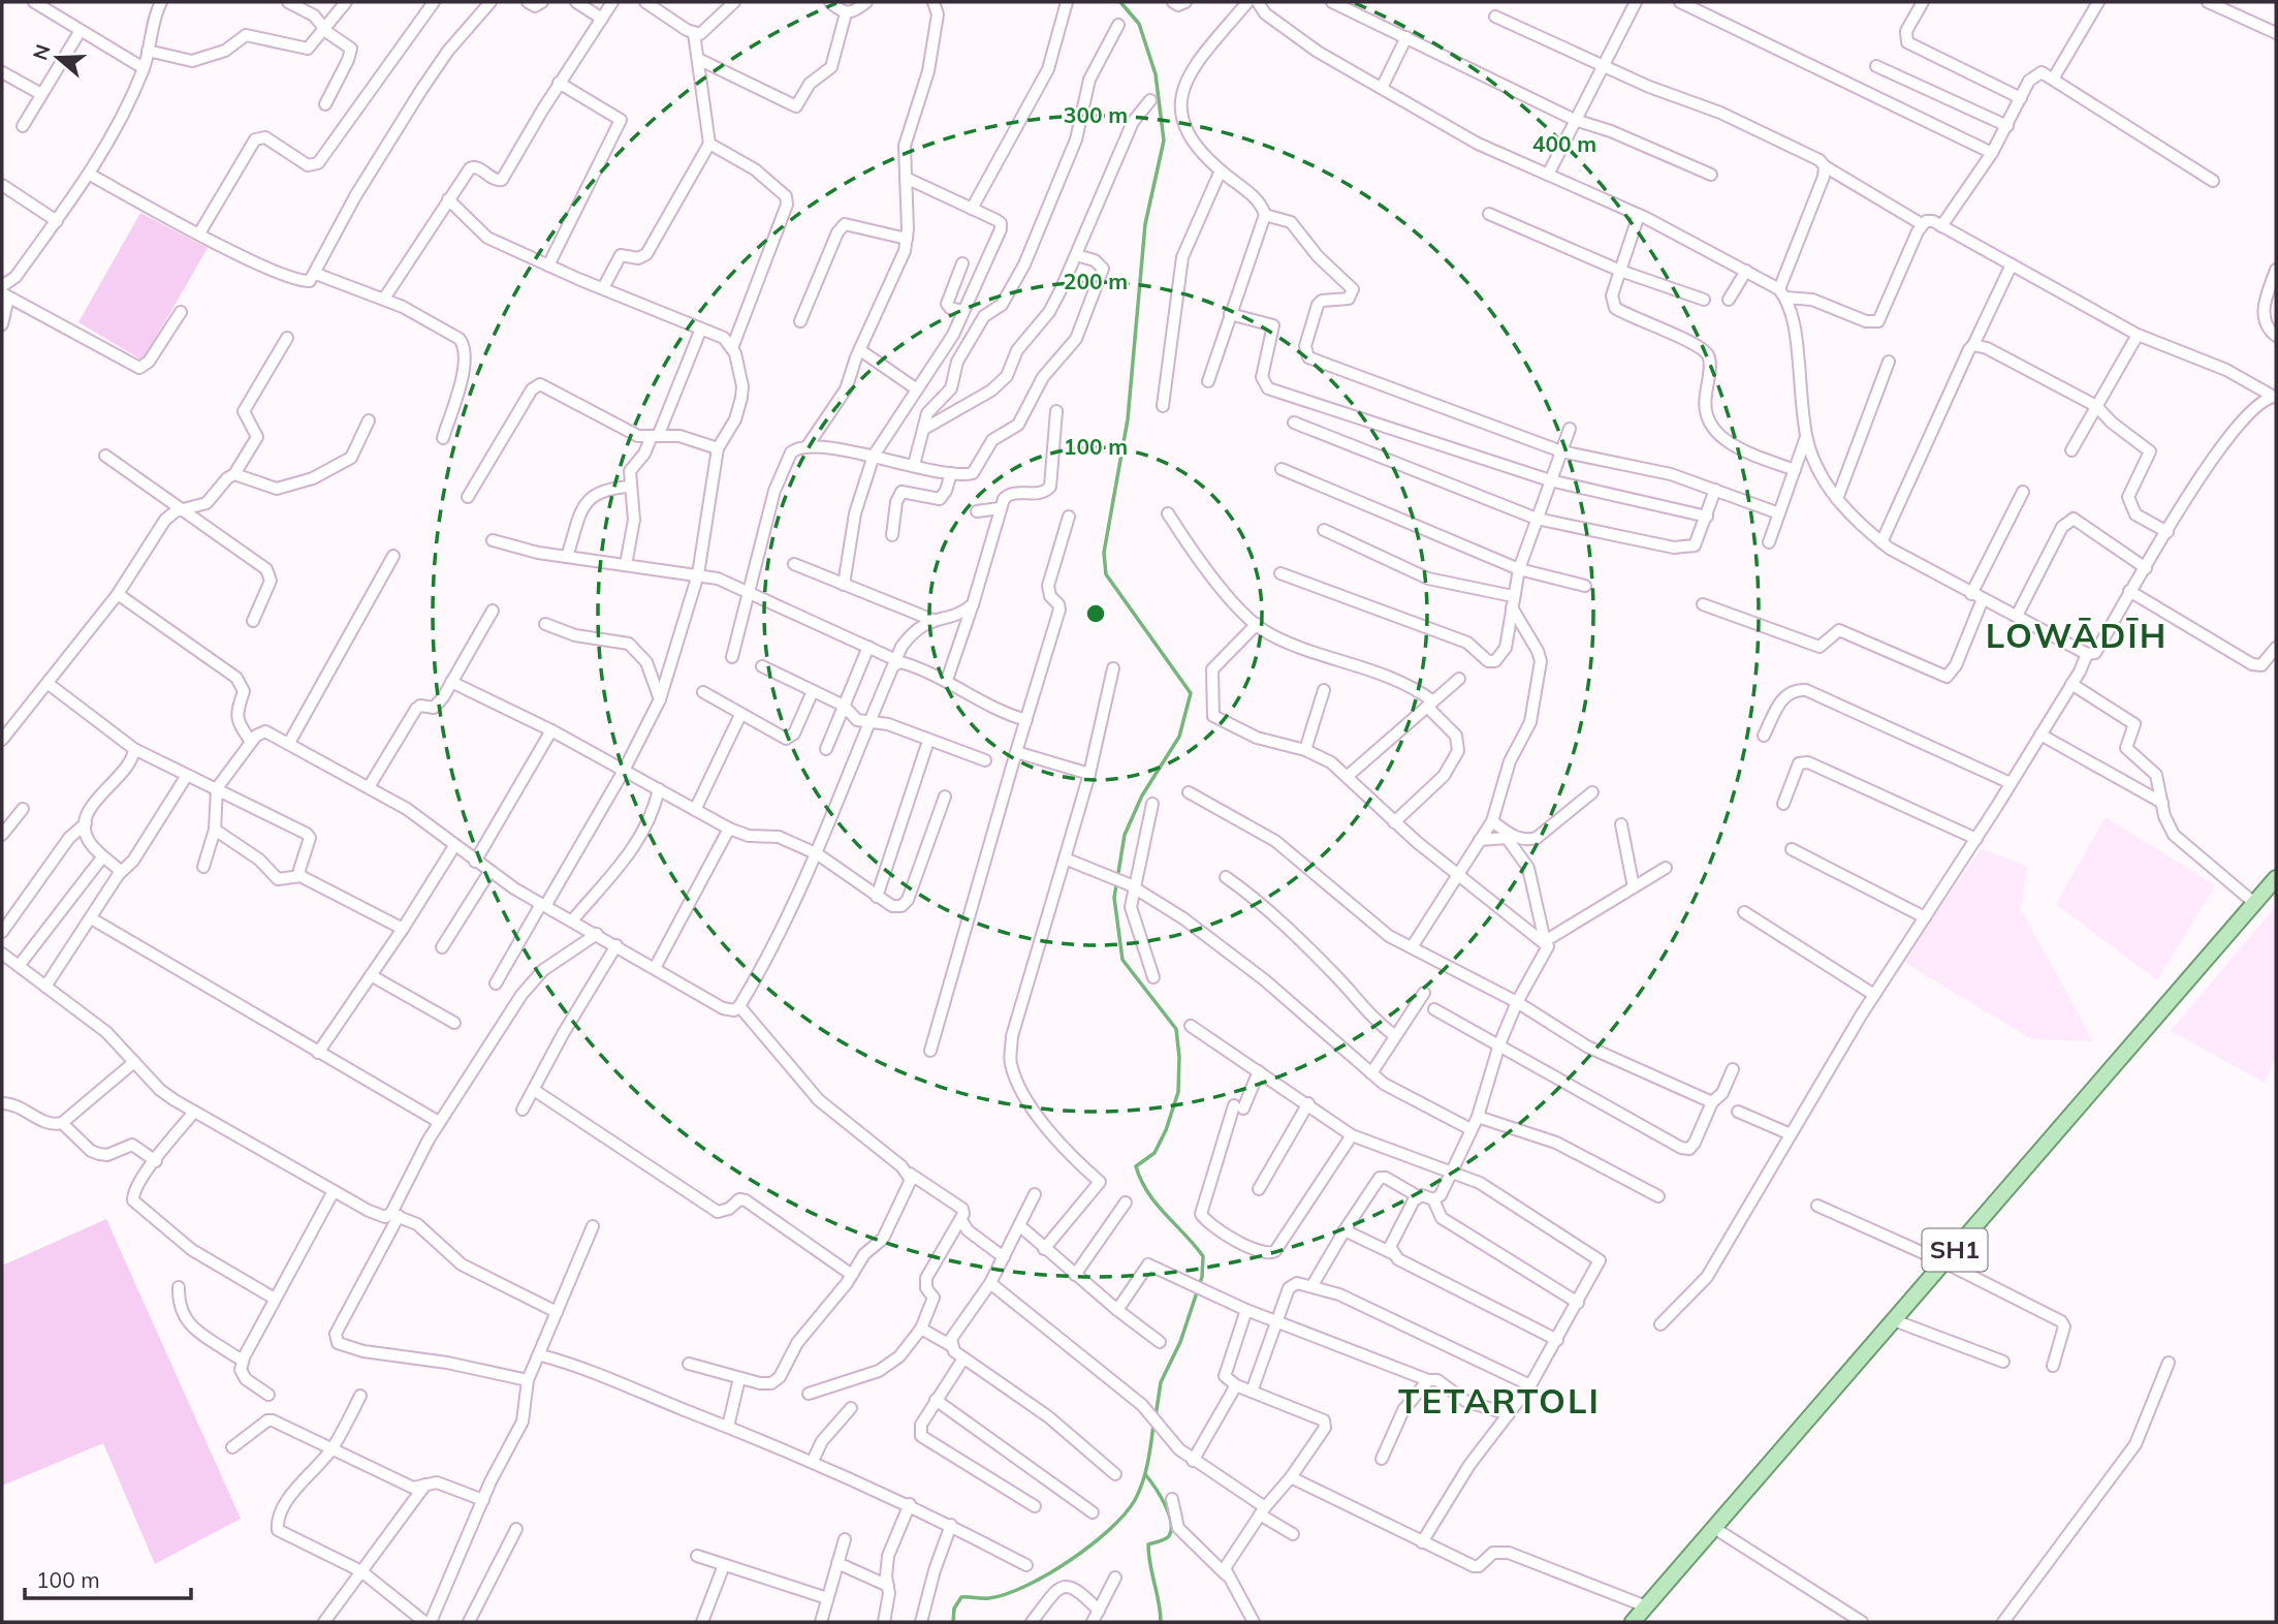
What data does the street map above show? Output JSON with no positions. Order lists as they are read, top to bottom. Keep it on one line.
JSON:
{"streets":{"main road":["SH1"]},"districts":["LOWĀDĪH","TETARTOLI"],"scale_bar":"100 m","north":"left","rings":["300 m","400 m","200 m","100 m"]}
